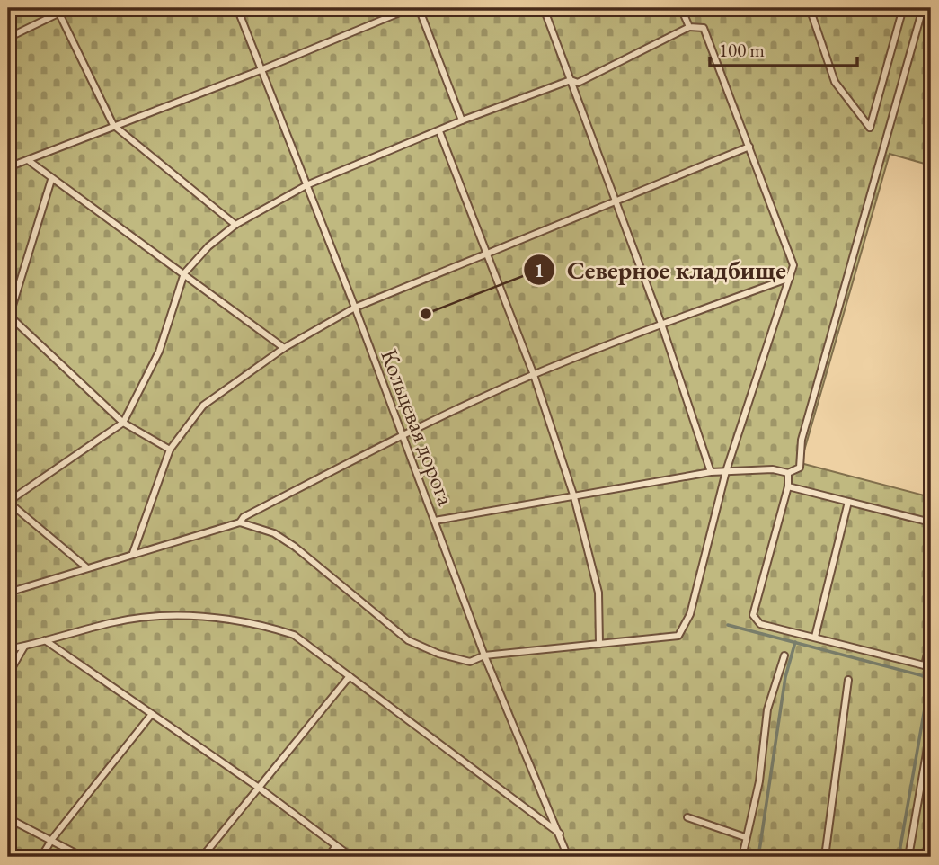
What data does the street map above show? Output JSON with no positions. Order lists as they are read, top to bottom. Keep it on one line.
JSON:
{"streets":{"lane":["Кольцевая дорога"]},"places":["Северное кладбище"],"scale_bar":"100 m"}
